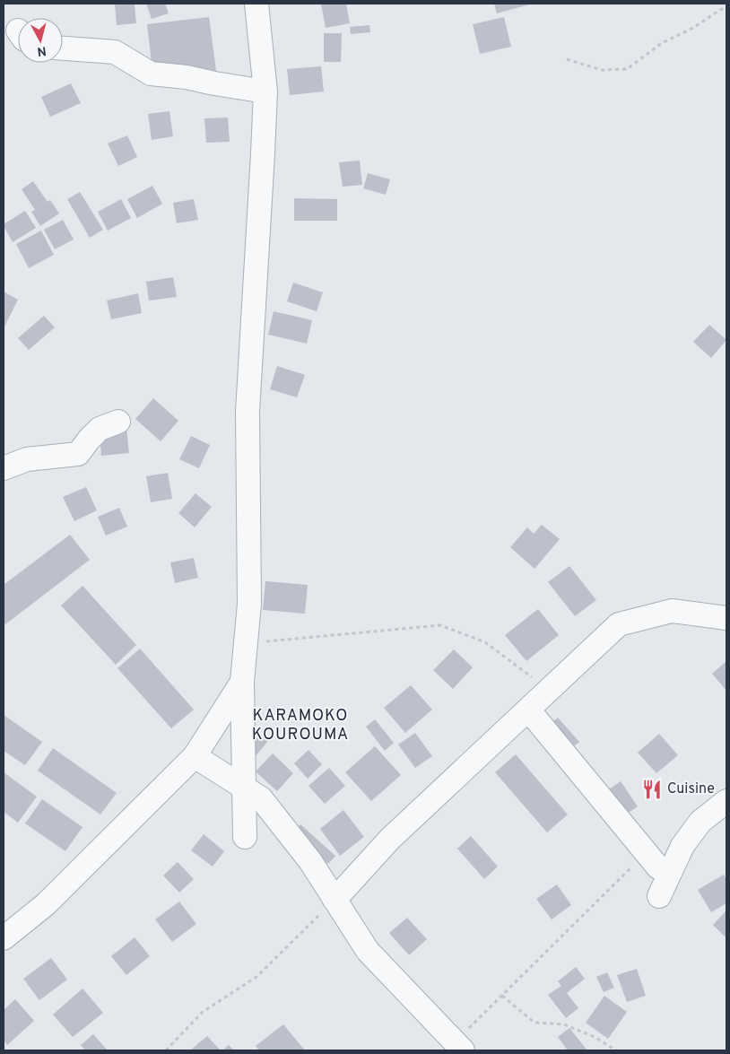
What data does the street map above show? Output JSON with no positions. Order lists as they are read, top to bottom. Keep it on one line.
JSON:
{"districts":["KARAMOKO KOUROUMA"],"places":{"restaurant":["Cuisine"]},"north":"bottom"}
